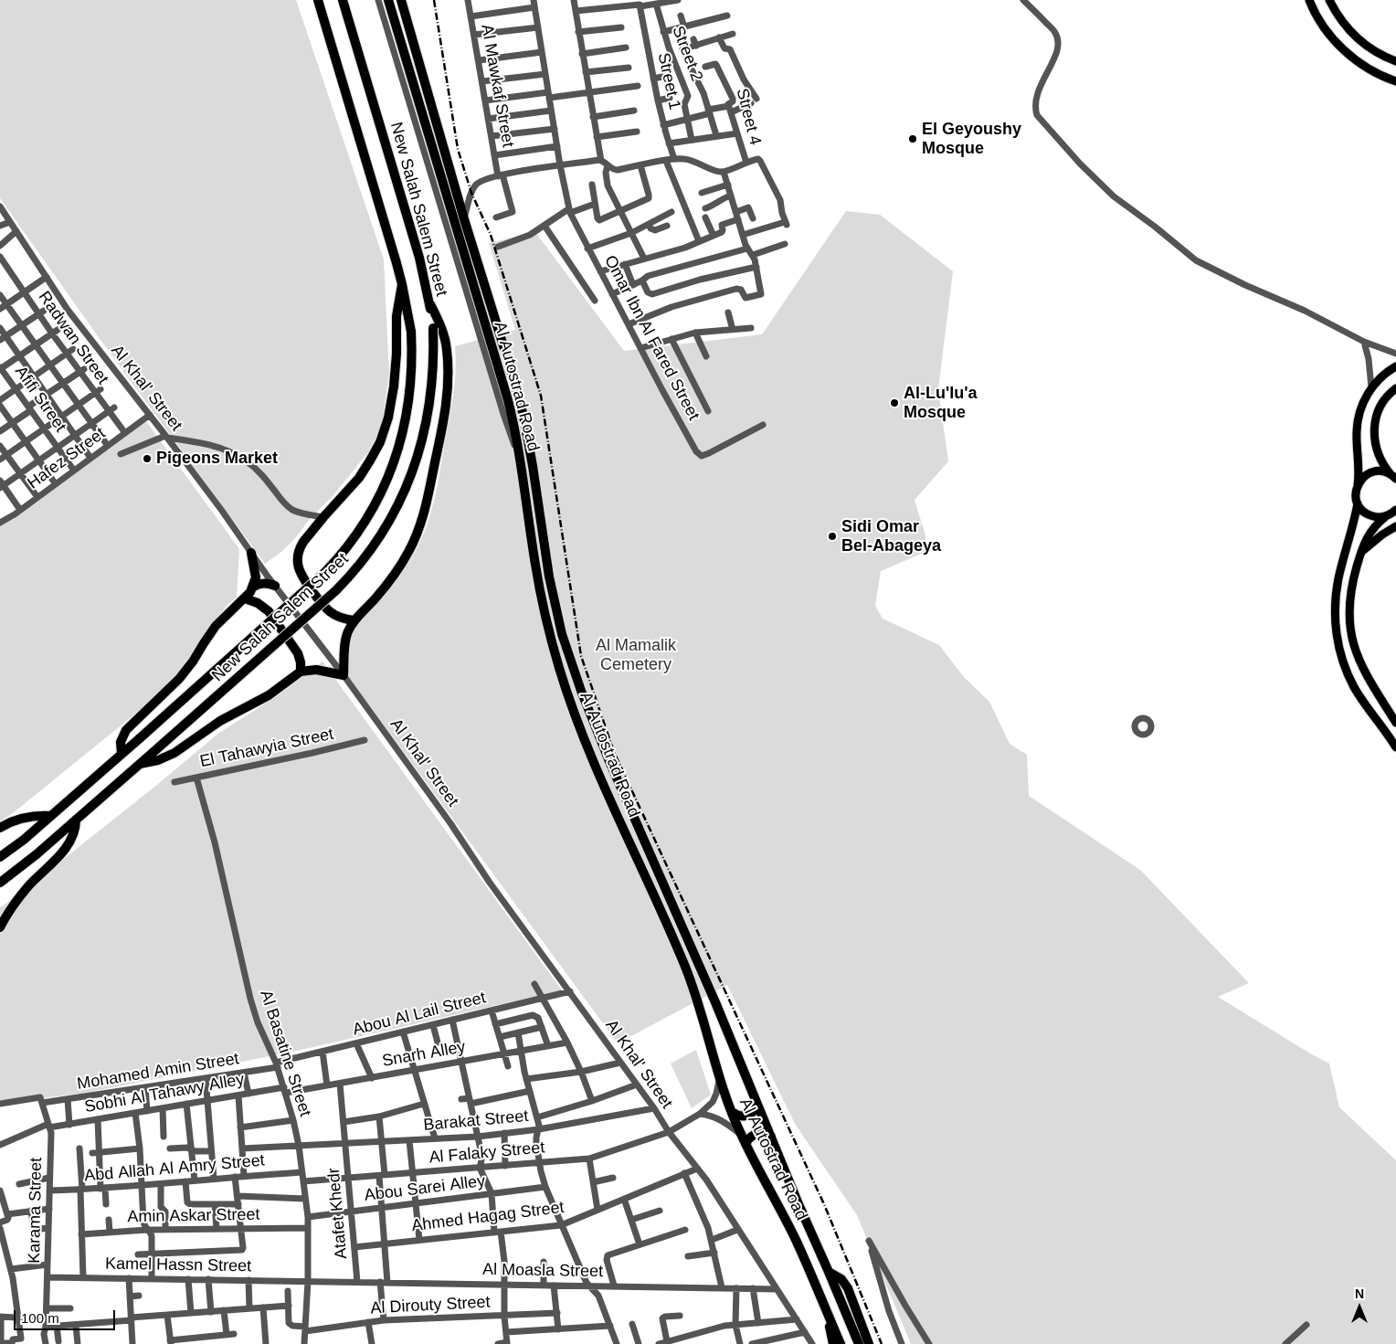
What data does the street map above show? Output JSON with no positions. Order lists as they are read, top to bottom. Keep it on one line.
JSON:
{"streets":{"highway":["New Salah Salem Street","Al Autostrad Road"],"street":["Street 2","Street 1","Al Mawkaf Street","Street 4","Radwan Street","Omar Ibn Al Fared Street","Al Khal' Street","Afifi Street","Hafez Street","El Tahawyia Street","Abou Al Lail Street","Al Basatine Street","Snarh Alley","Mohamed Amin Street","Sobhi Al Tahawy Alley","Barakat Street","Al Falaky Street","Abd Allah Al Amry Street","Abou Sarei Alley","Karama Street","Atafet Khedr","Amin Askar Street","Ahmed Hagag Street","Kamel Hassn Street","Al Moasla Street","Al Dirouty Street"]},"crossings":[["Radwan Street","Hafez Street"],["Al Autostrad Road","Al Falaky Street"],["Al Khal' Street","Hafez Street"],["Al Khal' Street","Abou Al Lail Street"],["Al Khal' Street","Barakat Street"],["Al Khal' Street","Al Falaky Street"],["Al Khal' Street","Ahmed Hagag Street"],["Al Khal' Street","Al Moasla Street"],["Afifi Street","Hafez Street"],["El Tahawyia Street","Al Basatine Street"],["Abou Al Lail Street","Al Basatine Street"],["Abou Al Lail Street","Mohamed Amin Street"],["Al Basatine Street","Snarh Alley"],["Al Basatine Street","Mohamed Amin Street"],["Al Basatine Street","Sobhi Al Tahawy Alley"],["Al Basatine Street","Barakat Street"],["Al Basatine Street","Al Falaky Street"],["Al Basatine Street","Abd Allah Al Amry Street"],["Al Basatine Street","Abou Sarei Alley"],["Al Basatine Street","Amin Askar Street"],["Al Basatine Street","Kamel Hassn Street"],["Al Basatine Street","Al Moasla Street"],["Al Basatine Street","Al Dirouty Street"],["Snarh Alley","Sobhi Al Tahawy Alley"],["Snarh Alley","Atafet Khedr"],["Mohamed Amin Street","Karama Street"],["Sobhi Al Tahawy Alley","Karama Street"],["Barakat Street","Atafet Khedr"],["Al Falaky Street","Atafet Khedr"],["Abd Allah Al Amry Street","Karama Street"],["Abou Sarei Alley","Atafet Khedr"],["Karama Street","Kamel Hassn Street"],["Atafet Khedr","Ahmed Hagag Street"],["Atafet Khedr","Al Moasla Street"],["Kamel Hassn Street","Al Moasla Street"]],"parks":["Al Mamalik Cemetery"],"places":["El Geyoushy Mosque","Al-Lu'lu'a Mosque","Pigeons Market","Sidi Omar Bel-Abageya"],"scale_bar":"100 m","north":"top"}
